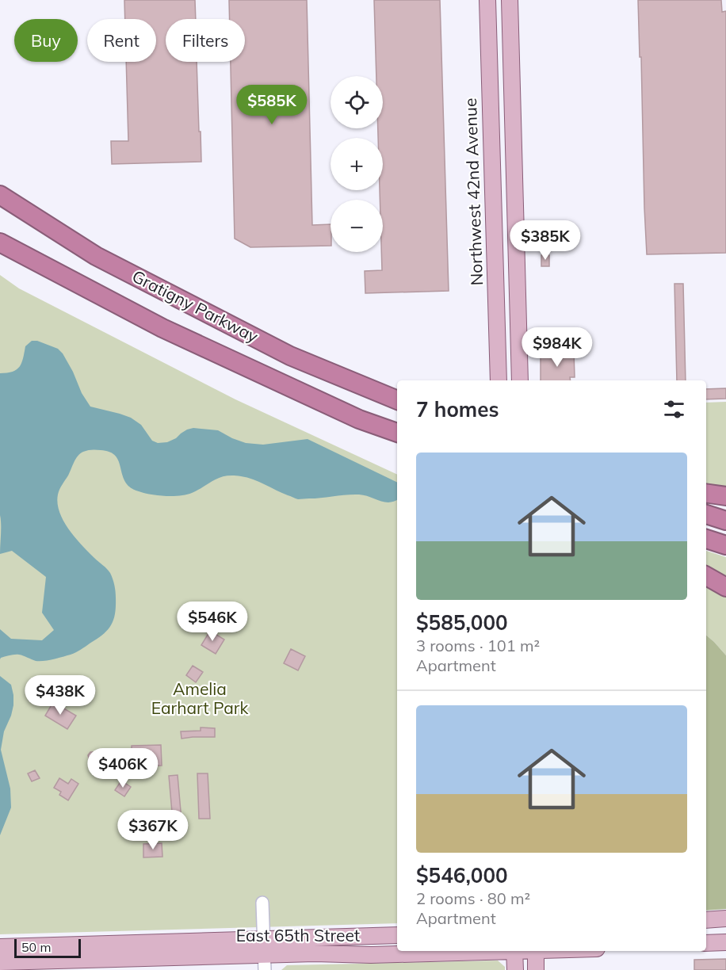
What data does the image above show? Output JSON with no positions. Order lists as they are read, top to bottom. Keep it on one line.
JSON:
{"streets":{"highway":["Gratigny Parkway"],"main road":["Northwest 42nd Avenue","East 65th Street"]},"parks":["Amelia Earhart Park"],"scale_bar":"50 m","page":{"chip":["Buy","Rent","Filters"],"map_buttons":["+","−"],"price":["$585K","$385K","$984K","$546K","$438K","$406K","$367K"],"heading":"7 homes","list":[{"name":"$585,000","note":"3 rooms · 101 m² · Apartment"},{"name":"$546,000","note":"2 rooms · 80 m² · Apartment"}],"scale":"50 m"}}
